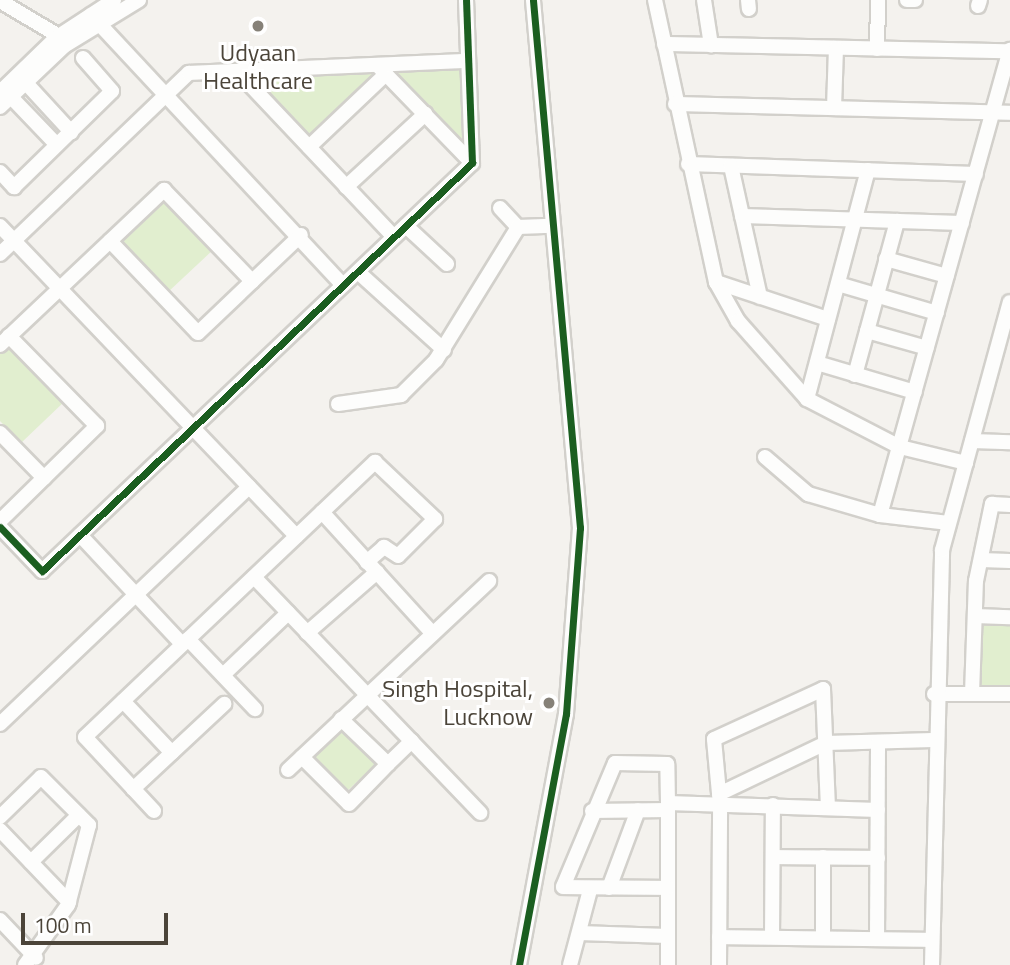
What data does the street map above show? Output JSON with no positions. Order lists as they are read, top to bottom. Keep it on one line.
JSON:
{"places":["Udyaan Healthcare","Singh Hospital, Lucknow"],"scale_bar":"100 m"}
